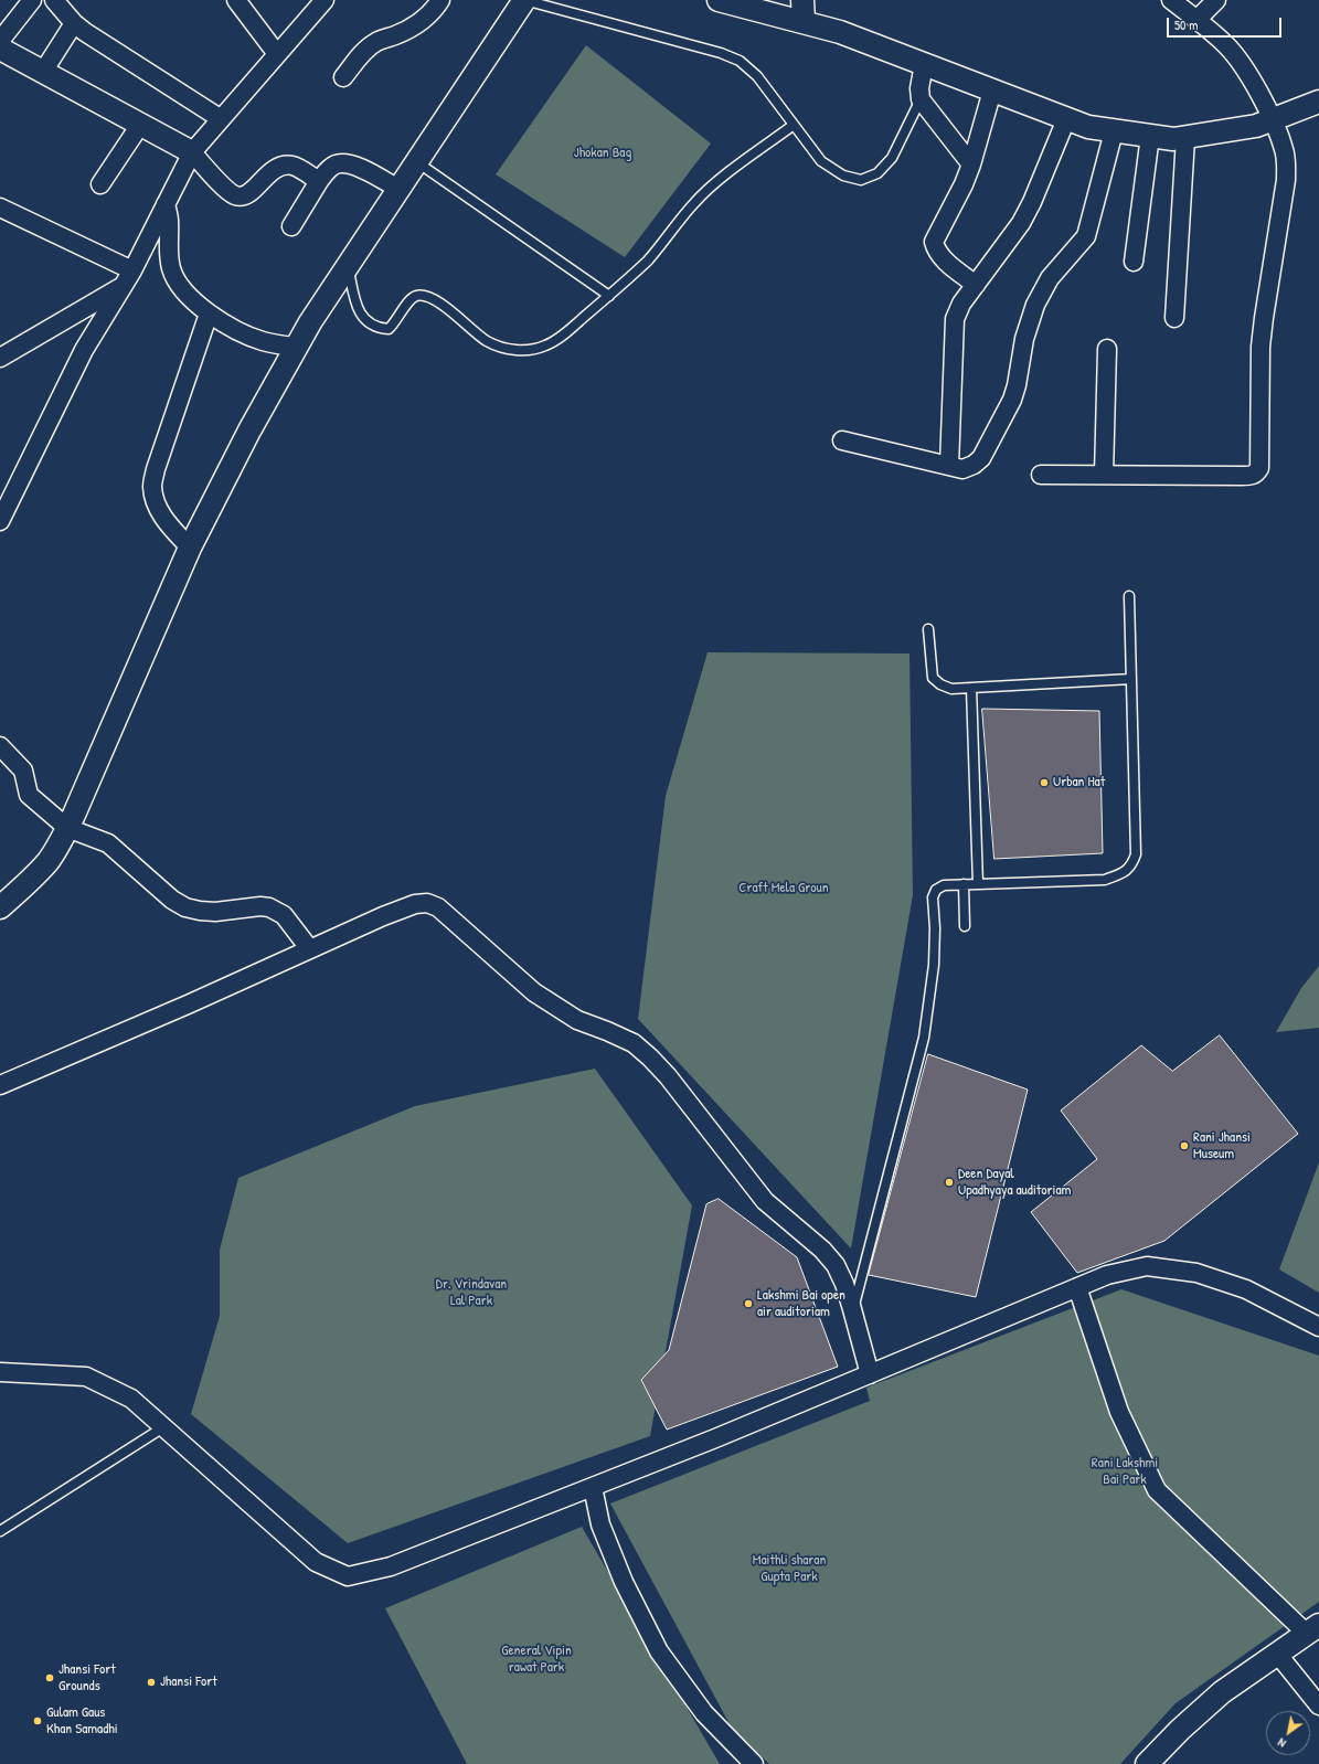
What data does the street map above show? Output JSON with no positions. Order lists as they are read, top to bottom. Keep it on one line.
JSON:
{"parks":["Jhokan Bag","Craft Mela Groun","Dr. Vrindavan Lal Park","Rani Lakshmi Bai Park","Maithli sharan Gupta Park","General Vipin rawat Park"],"places":["Urban Hat","Rani Jhansi Museum","Deen Dayal Upadhyaya auditoriam","Lakshmi Bai open air auditoriam","Jhansi Fort Grounds","Jhansi Fort","Gulam Gaus Khan Samadhi"],"scale_bar":"50 m","north":"bottom left"}
